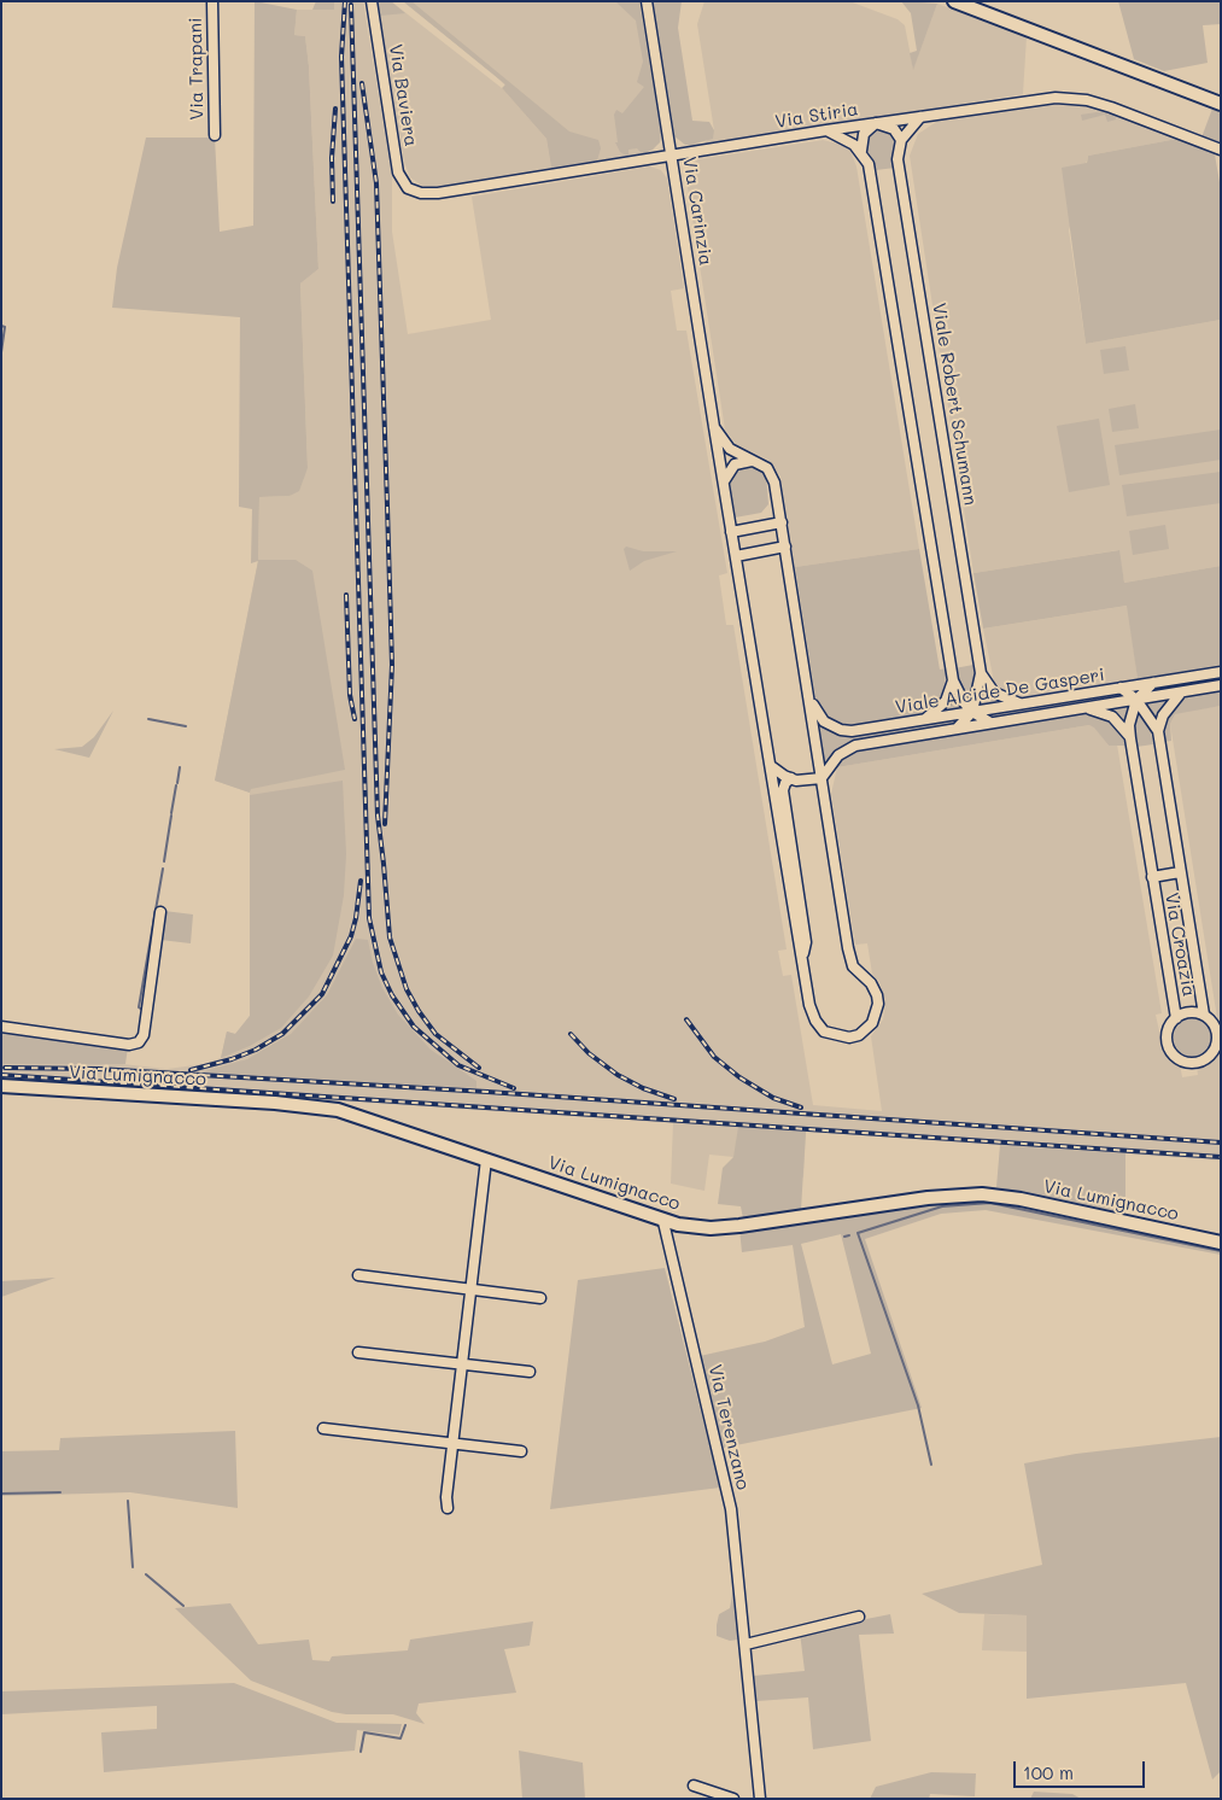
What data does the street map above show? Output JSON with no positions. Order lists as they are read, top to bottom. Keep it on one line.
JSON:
{"streets":{"main road":["Via Lumignacco"],"street":["Via Trapani","Via Baviera","Via Stiria","Via Carinzia","Viale Robert Schumann","Viale Alcide De Gasperi","Via Croazia","Via Terenzano"]},"crossings":[["Via Baviera","Via Stiria"],["Via Stiria","Via Carinzia"],["Viale Robert Schumann","Viale Alcide De Gasperi"],["Viale Alcide De Gasperi","Via Croazia"],["Via Lumignacco","Via Terenzano"]],"scale_bar":"100 m"}
